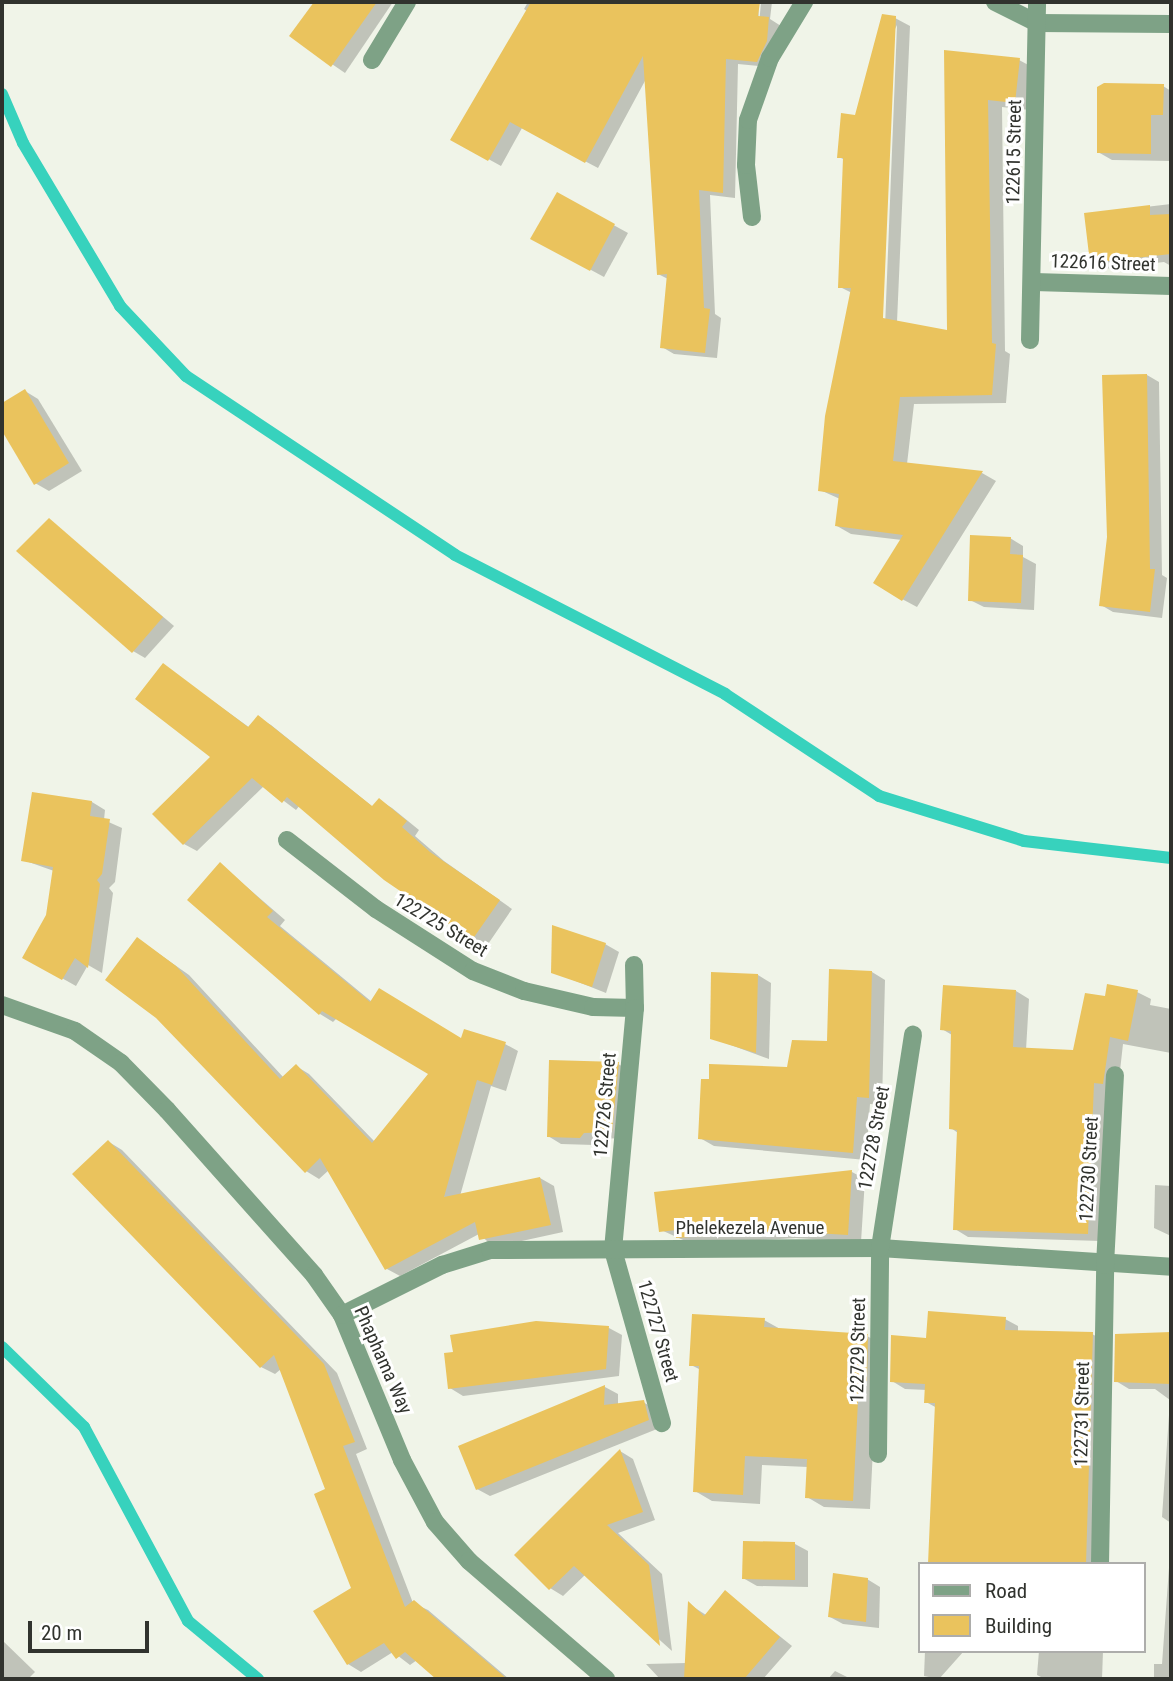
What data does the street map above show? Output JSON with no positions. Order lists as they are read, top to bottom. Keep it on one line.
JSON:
{"streets":{"street":["122615 Street","122616 Street","122725 Street","122726 Street","122728 Street","122730 Street","Phelekezela Avenue","122727 Street","122729 Street","Phaphama Way","122731 Street"]},"crossings":[["122615 Street","122616 Street"],["122725 Street","122726 Street"],["122726 Street","Phelekezela Avenue"],["122726 Street","122727 Street"],["122728 Street","Phelekezela Avenue"],["122728 Street","122729 Street"],["122730 Street","Phelekezela Avenue"],["122730 Street","122731 Street"],["Phelekezela Avenue","122727 Street"],["Phelekezela Avenue","122729 Street"],["Phelekezela Avenue","Phaphama Way"],["Phelekezela Avenue","122731 Street"]],"legend":["Road","Building"],"scale_bar":"20 m"}
